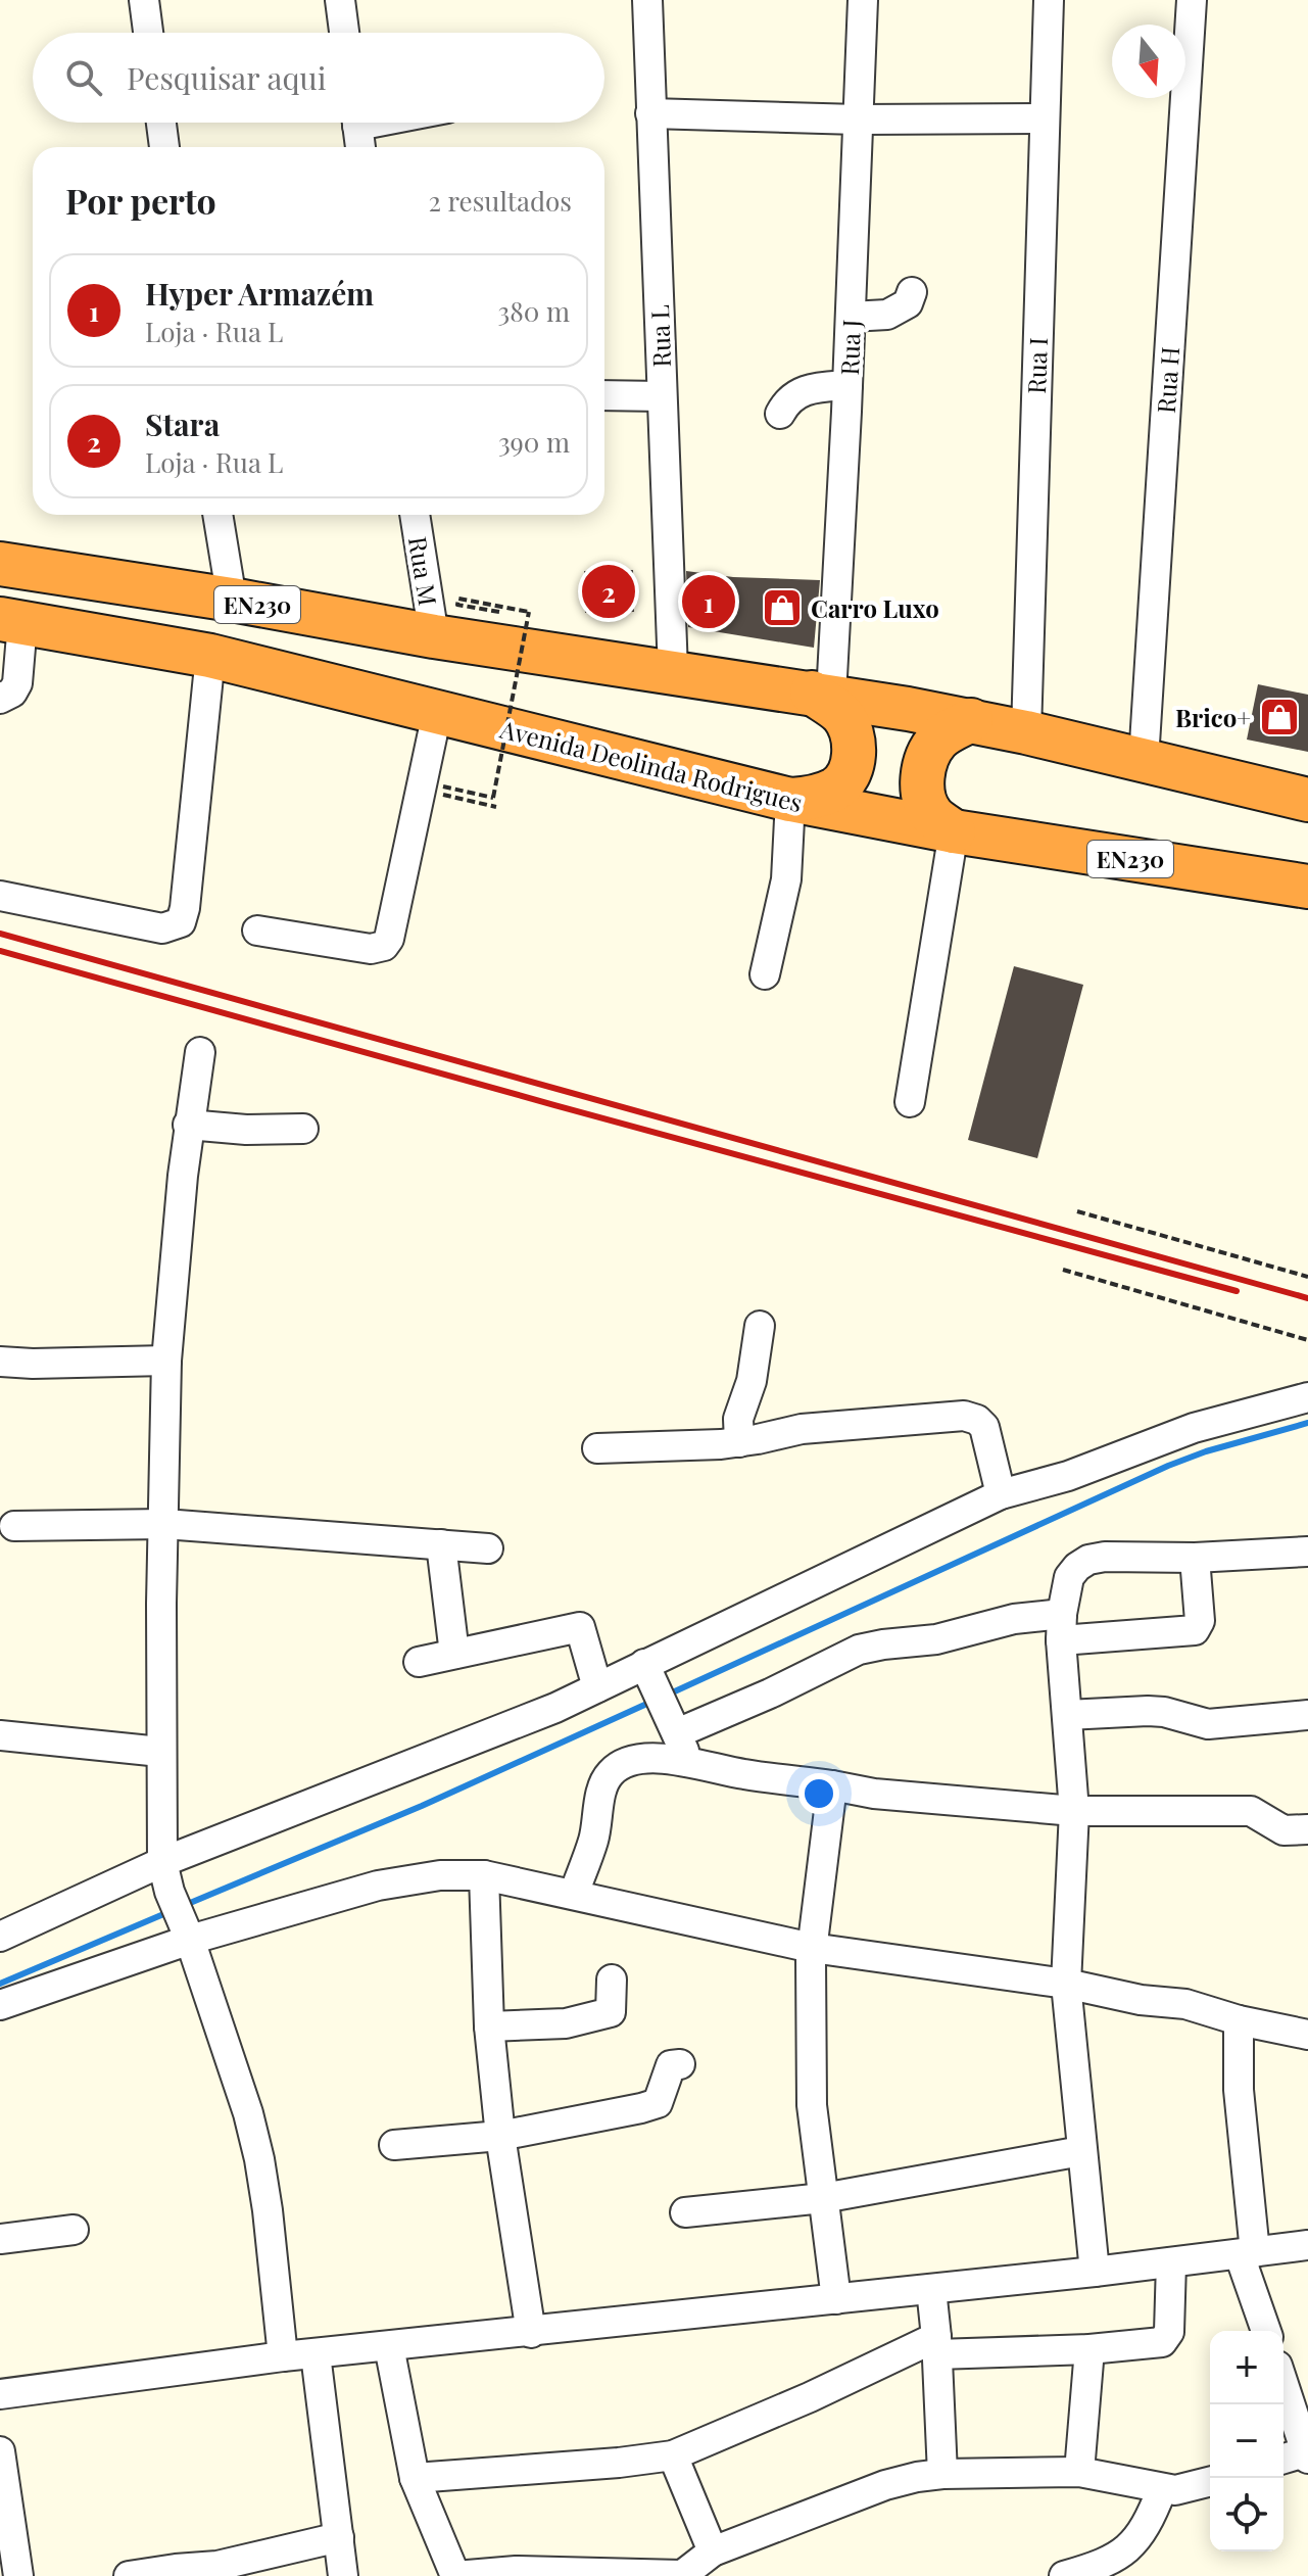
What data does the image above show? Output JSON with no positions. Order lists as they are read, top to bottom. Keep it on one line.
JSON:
{"streets":{"highway":["EN230","Avenida Deolinda Rodrigues"],"street":["Rua L","Rua J","Rua I","Rua H","Rua M"]},"crossings":[["Rua L","EN230"],["Rua J","EN230"],["Rua I","EN230"],["Rua H","EN230"],["Rua M","EN230"]],"places":{"shop":["Carro Luxo","Brico+"]},"north":"bottom","page":{"search":"Pesquisar aqui","heading":["Por perto","2 resultados"],"list":[{"mark":"1","name":"Hyper Armazém","note":"Loja · Rua L","value":"380 m"},{"mark":"2","name":"Stara","note":"Loja · Rua L","value":"390 m"}],"pins":["2","1"],"map_buttons":["+","−"]}}
